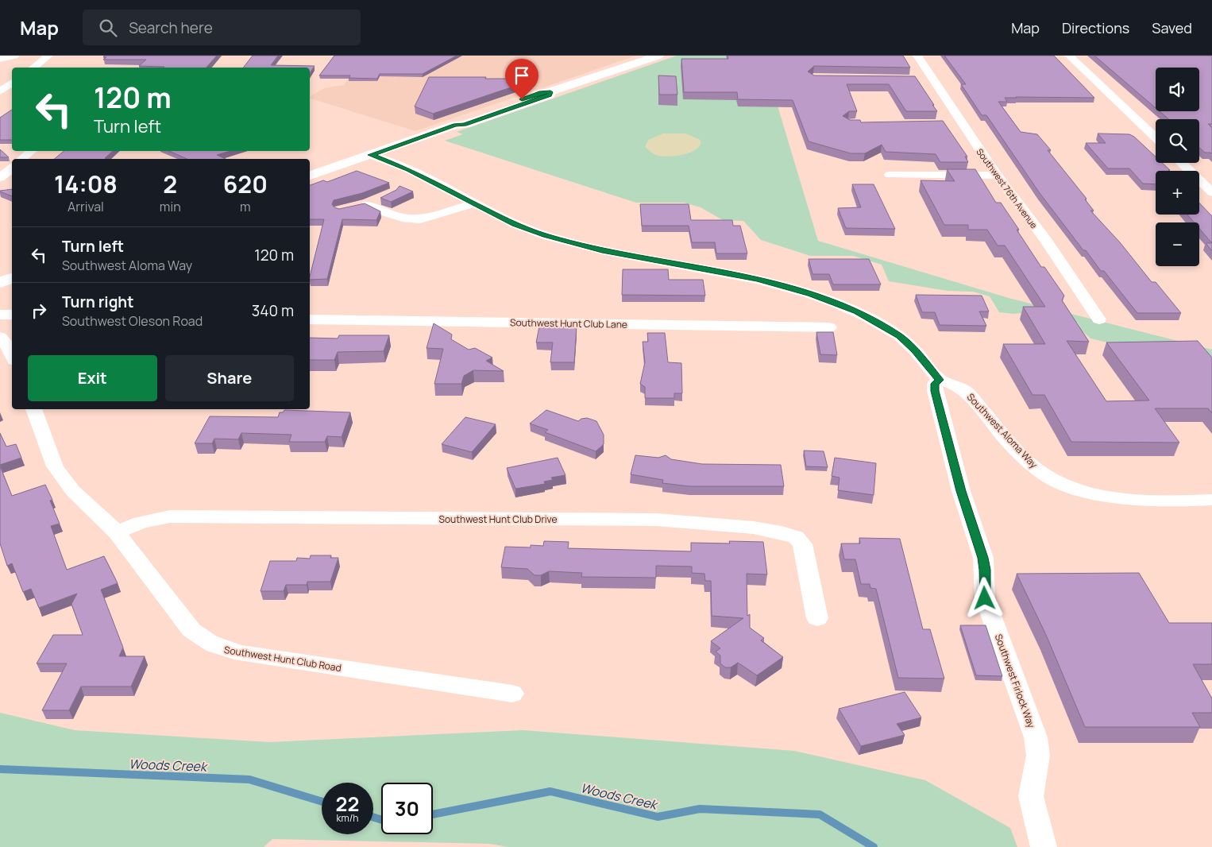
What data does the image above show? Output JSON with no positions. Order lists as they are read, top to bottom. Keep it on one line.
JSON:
{"streets":{"street":["Southwest 76th Avenue","Southwest Hunt Club Lane","Southwest Aloma Way","Southwest Hunt Club Drive","Southwest Hunt Club Road","Southwest Firlock Way"]},"crossings":[["Southwest Aloma Way","Southwest Firlock Way"],["Southwest Hunt Club Drive","Southwest Hunt Club Road"]],"water":["Woods Creek"],"page":{"header":"Map","search":"Search here","nav":["Map","Directions","Saved"],"map_buttons":["+","−"],"turn":["120 m","Turn left"],"eta":["14:08","Arrival","2","min","620","m"],"list":[{"name":"Turn left","note":"Southwest Aloma Way","value":"120 m"},{"name":"Turn right","note":"Southwest Oleson Road","value":"340 m"}],"buttons":["Exit","Share"],"speed":"22 km/h","limit":"30"}}
